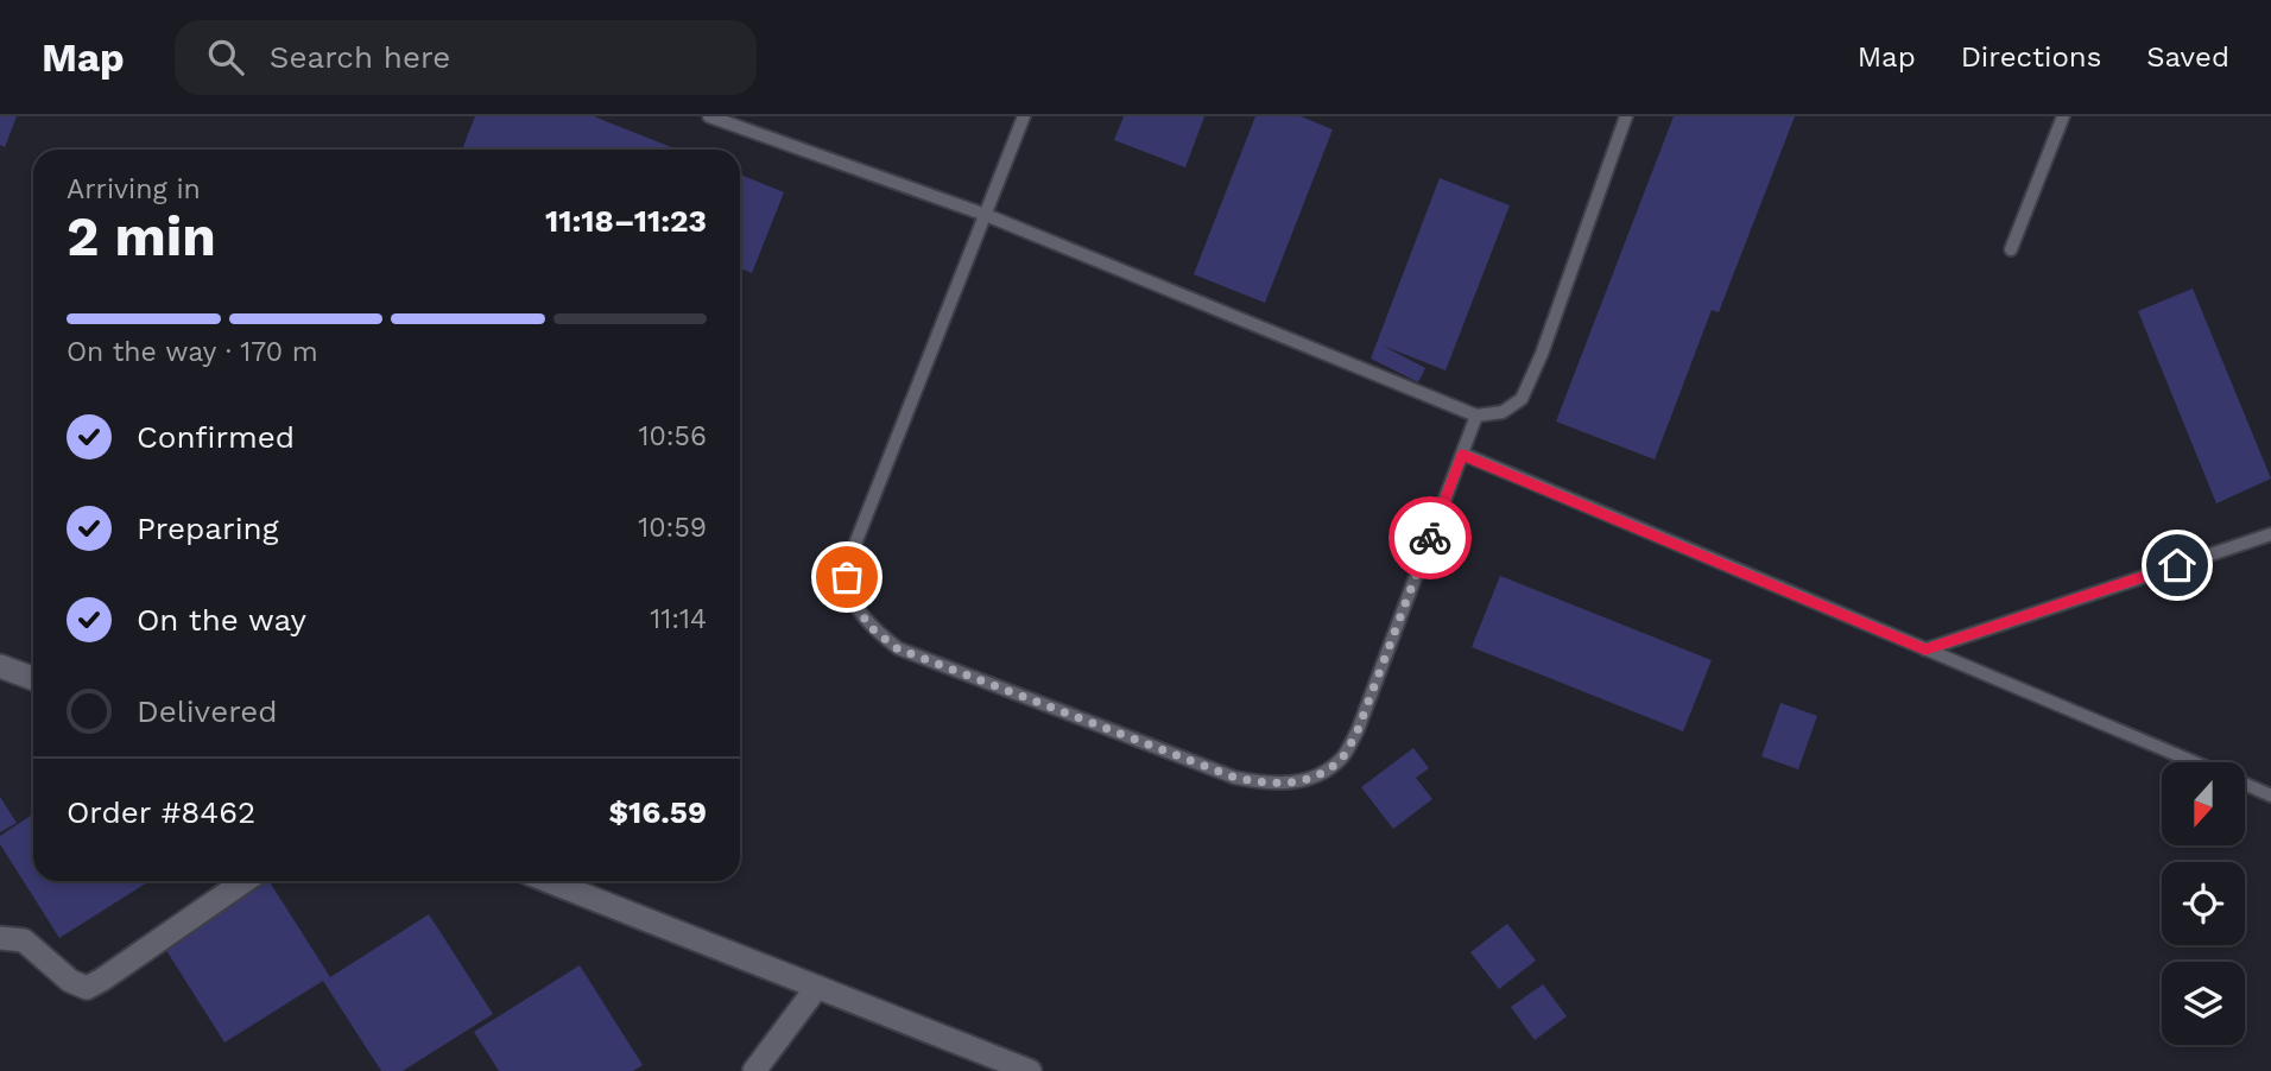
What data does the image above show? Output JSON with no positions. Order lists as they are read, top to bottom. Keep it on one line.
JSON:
{"north":"bottom","page":{"header":"Map","search":"Search here","nav":["Map","Directions","Saved"],"heading":["2 min","Arriving in","11:18–11:23"],"panel":["Order #8462","$16.59"],"bar":"On the way · 170 m","list":[["Confirmed","10:56"],["Preparing","10:59"],["On the way","11:14"],"Delivered"]}}
